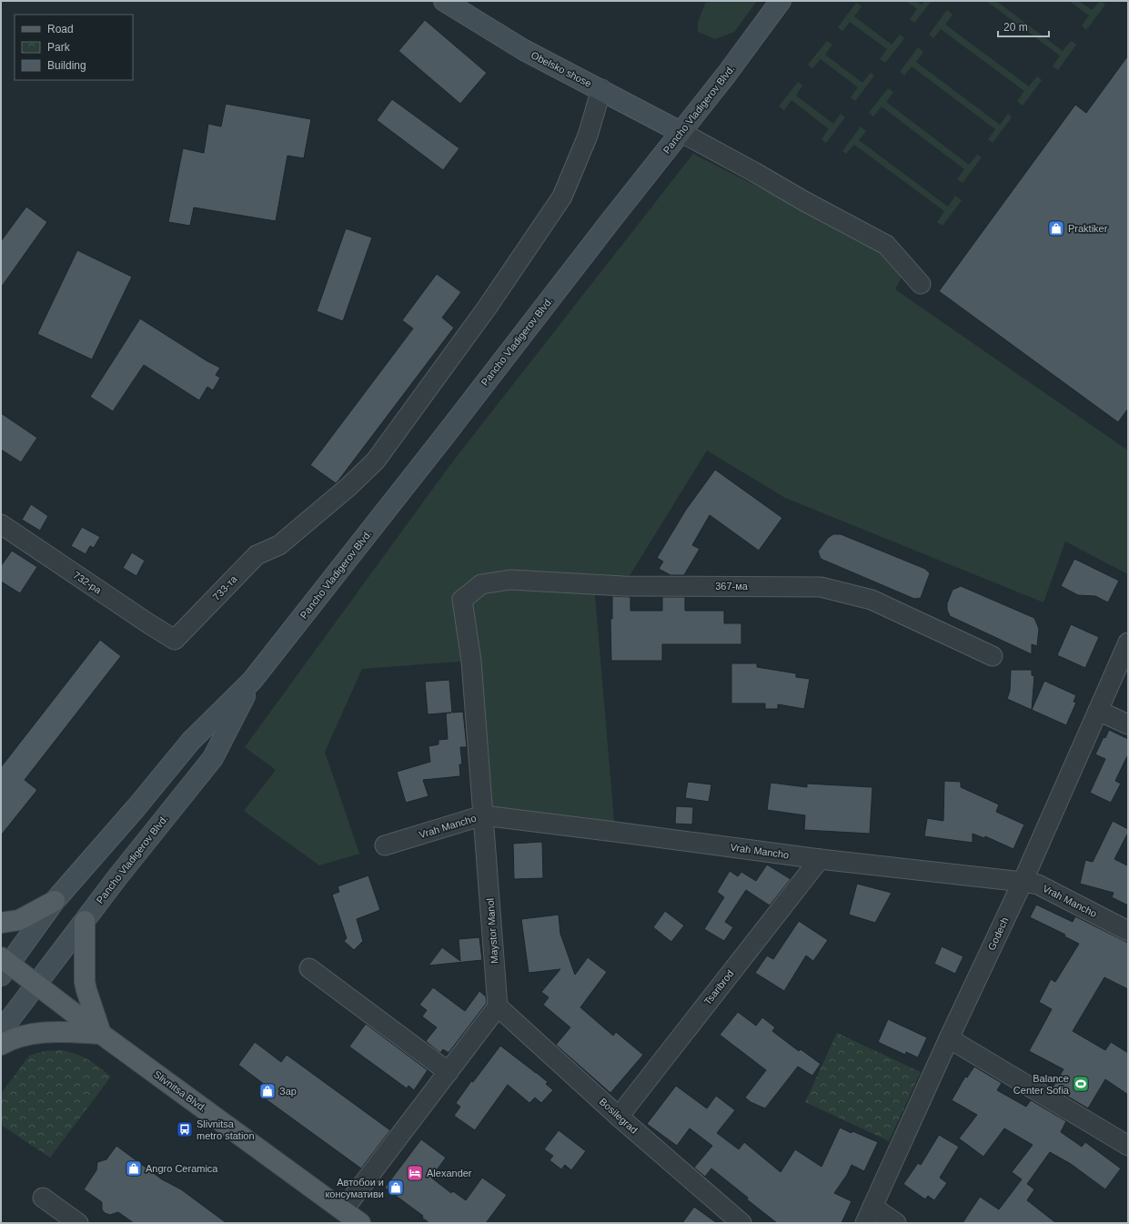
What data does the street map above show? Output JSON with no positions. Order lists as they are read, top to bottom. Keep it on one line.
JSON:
{"streets":{"main road":["Slivnitsa Blvd."],"street":["Obelsko shose","Pancho Vladigerov Blvd.","732-ра","367-ма","733-та","Vrah Mancho","Maystor Manol","Godech","Tsaribrod","Bosilegrad"]},"crossings":[["Obelsko shose","Pancho Vladigerov Blvd."],["Obelsko shose","733-та"],["Pancho Vladigerov Blvd.","Slivnitsa Blvd."],["732-ра","733-та"],["367-ма","Maystor Manol"],["Vrah Mancho","Maystor Manol"],["Vrah Mancho","Godech"],["Vrah Mancho","Tsaribrod"],["Maystor Manol","Bosilegrad"],["Tsaribrod","Bosilegrad"]],"places":{"shop":["Praktiker","Зар","Angro Ceramica","Автобои и консумативи"],"sports":["Balance Center Sofia"],"bus stop":["Slivnitsa metro station"],"hotel":["Alexander"]},"legend":["Road","Park","Building"],"scale_bar":"20 m"}
